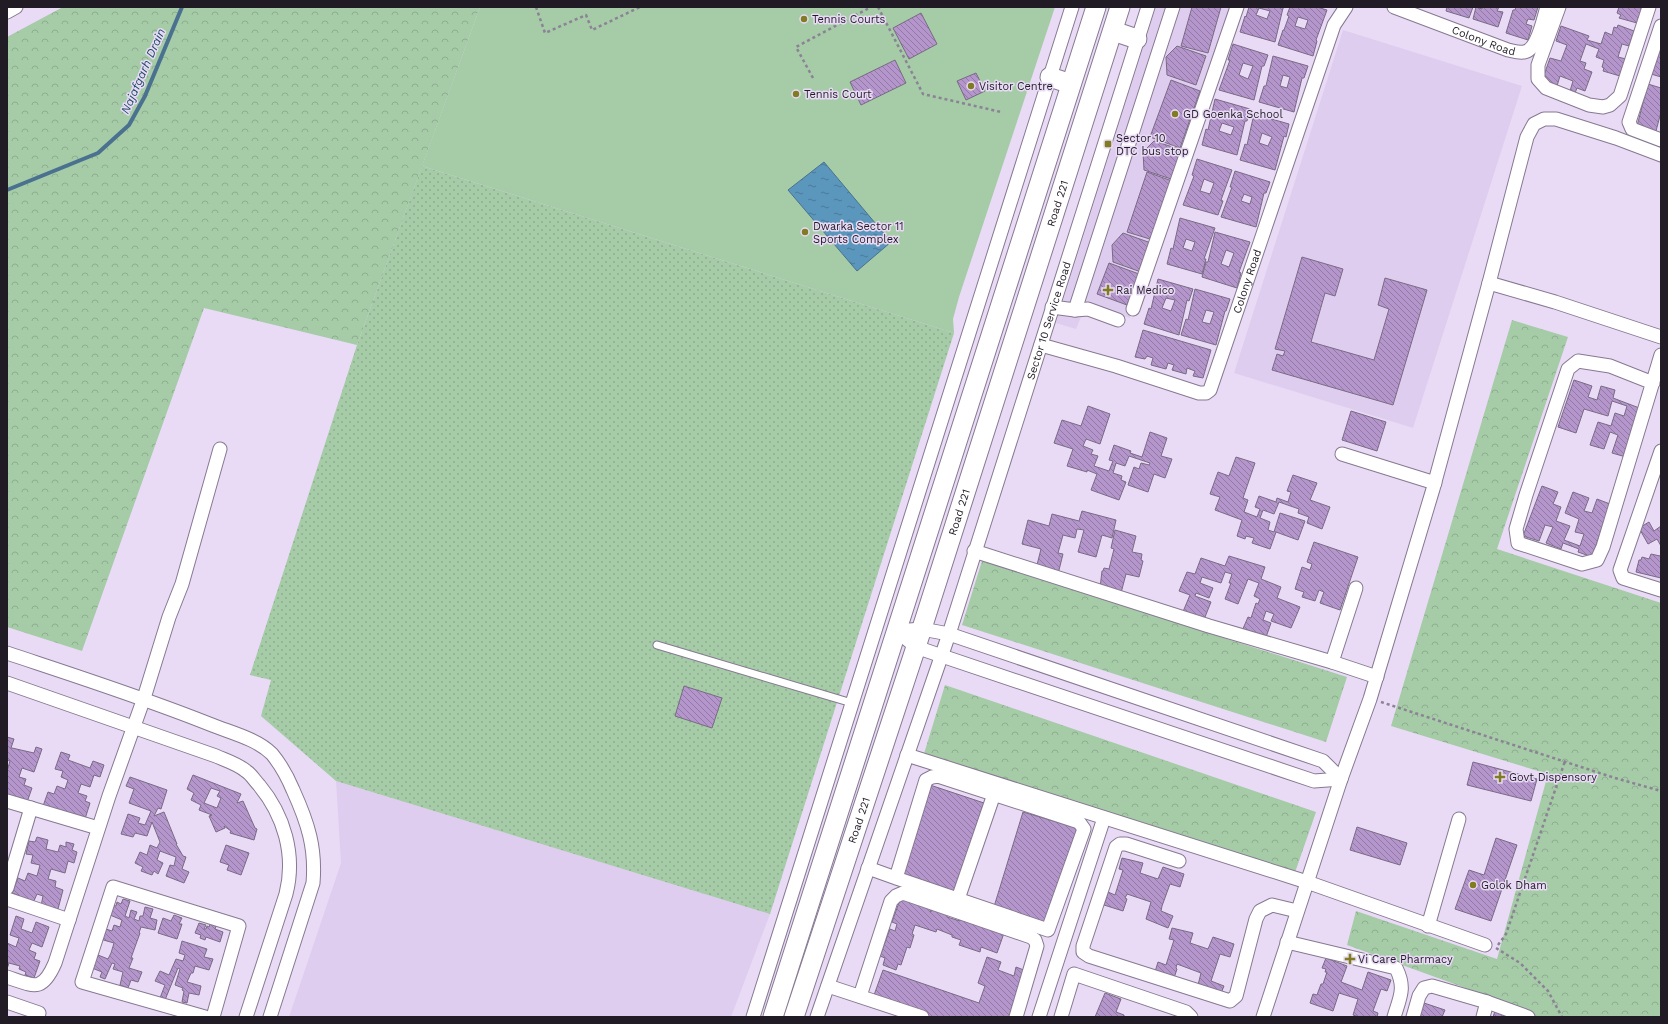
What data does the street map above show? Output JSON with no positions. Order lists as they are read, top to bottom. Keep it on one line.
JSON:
{"streets":{"main road":["Road 221"],"street":["Colony Road","Sector 10 Service Road"]},"crossings":[["Colony Road","Sector 10 Service Road"]],"water":["Najafgarh Drain"],"places":{"other":["Tennis Courts","Visitor Centre","Tennis Court","GD Goenka School","Dwarka Sector 11 Sports Complex","Golok Dham"],"transit":["Sector 10 DTC bus stop"],"health":["Rai Medico","Govt Dispensory","Vi Care Pharmacy"]}}
